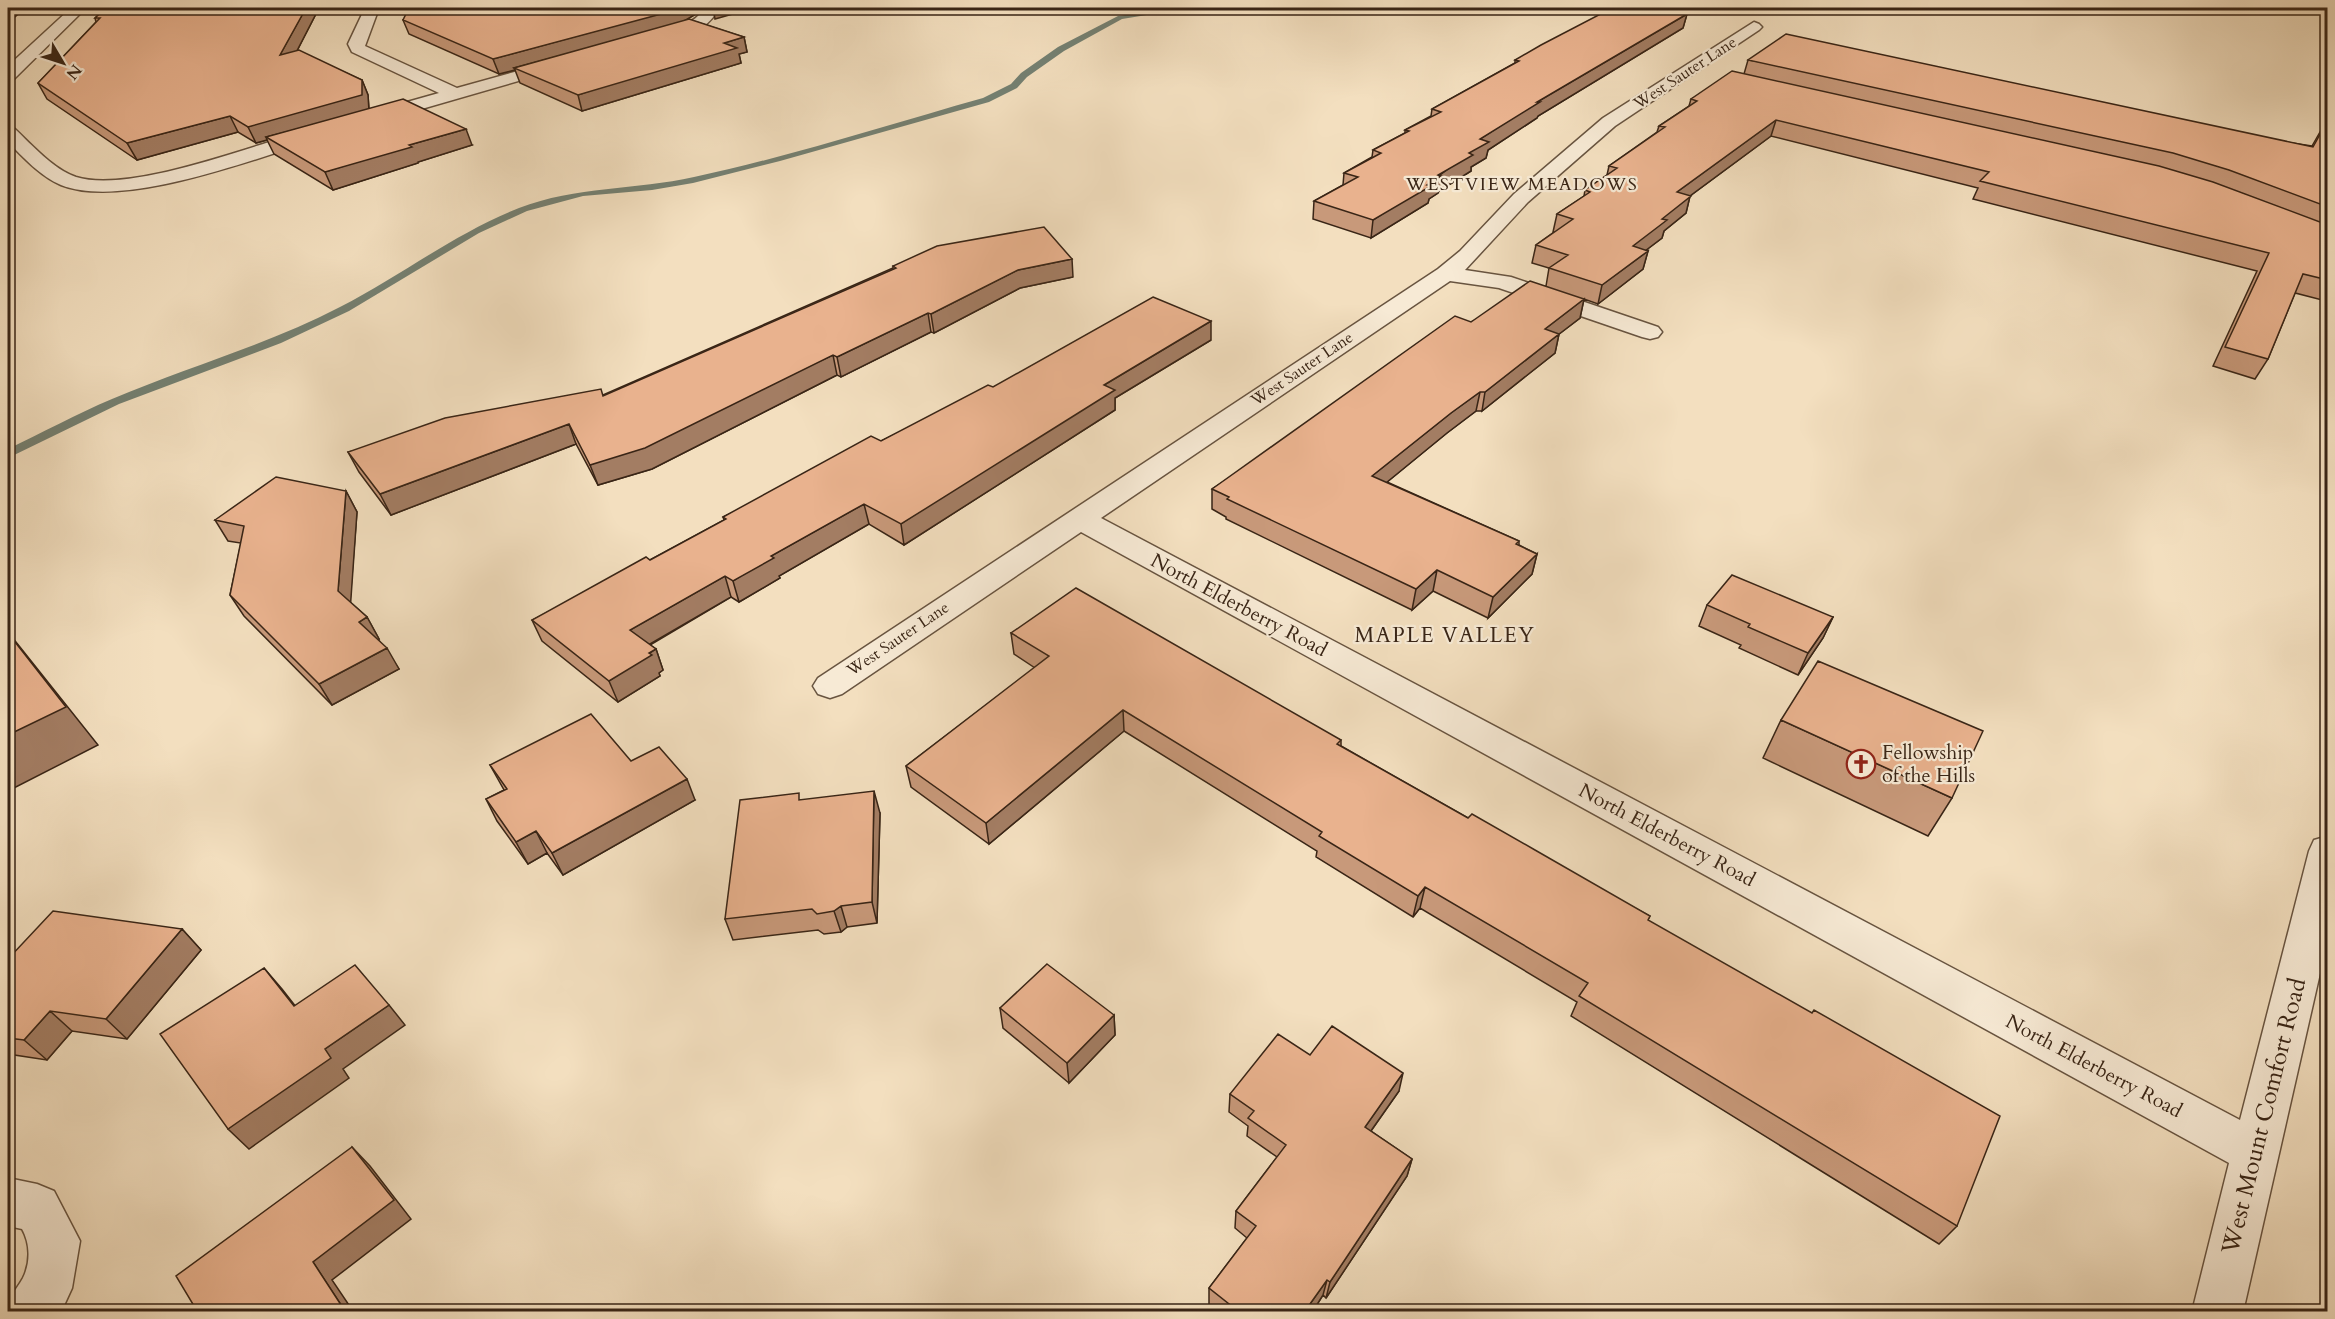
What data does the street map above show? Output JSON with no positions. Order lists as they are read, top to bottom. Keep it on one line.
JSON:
{"streets":{"street":["West Sauter Lane","North Elderberry Road","West Mount Comfort Road"]},"crossings":[["West Sauter Lane","North Elderberry Road"],["North Elderberry Road","West Mount Comfort Road"]],"districts":["WESTVIEW MEADOWS","MAPLE VALLEY"],"places":{"church":["Fellowship of the Hills"]},"north":"bottom right"}
